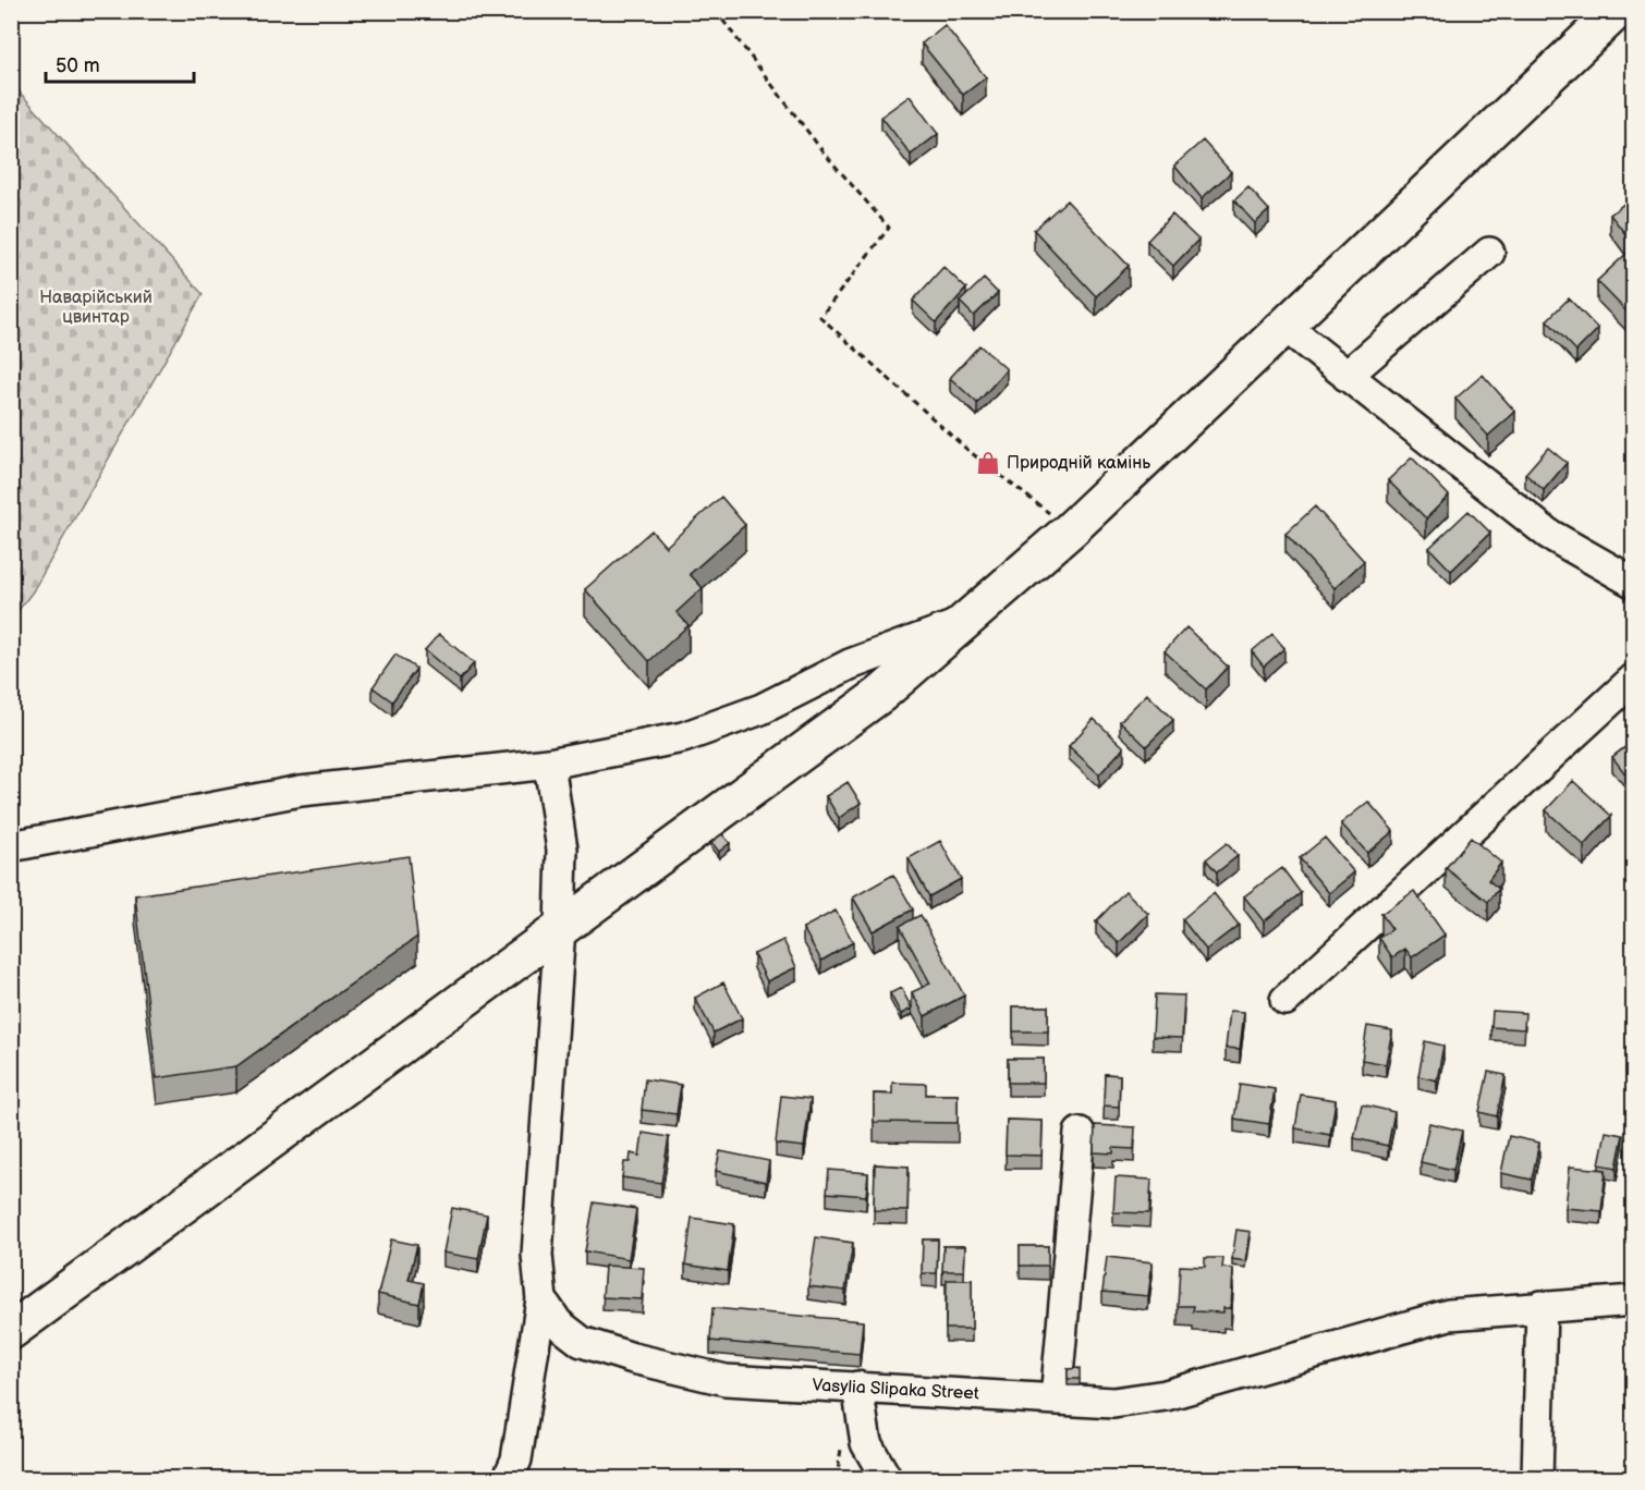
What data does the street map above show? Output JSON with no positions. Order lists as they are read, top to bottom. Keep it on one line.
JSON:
{"streets":{"street":["Vasylia Slipaka Street"]},"parks":["Наварійський цвинтар"],"places":{"shop":["Природній камінь"]},"scale_bar":"50 m"}
